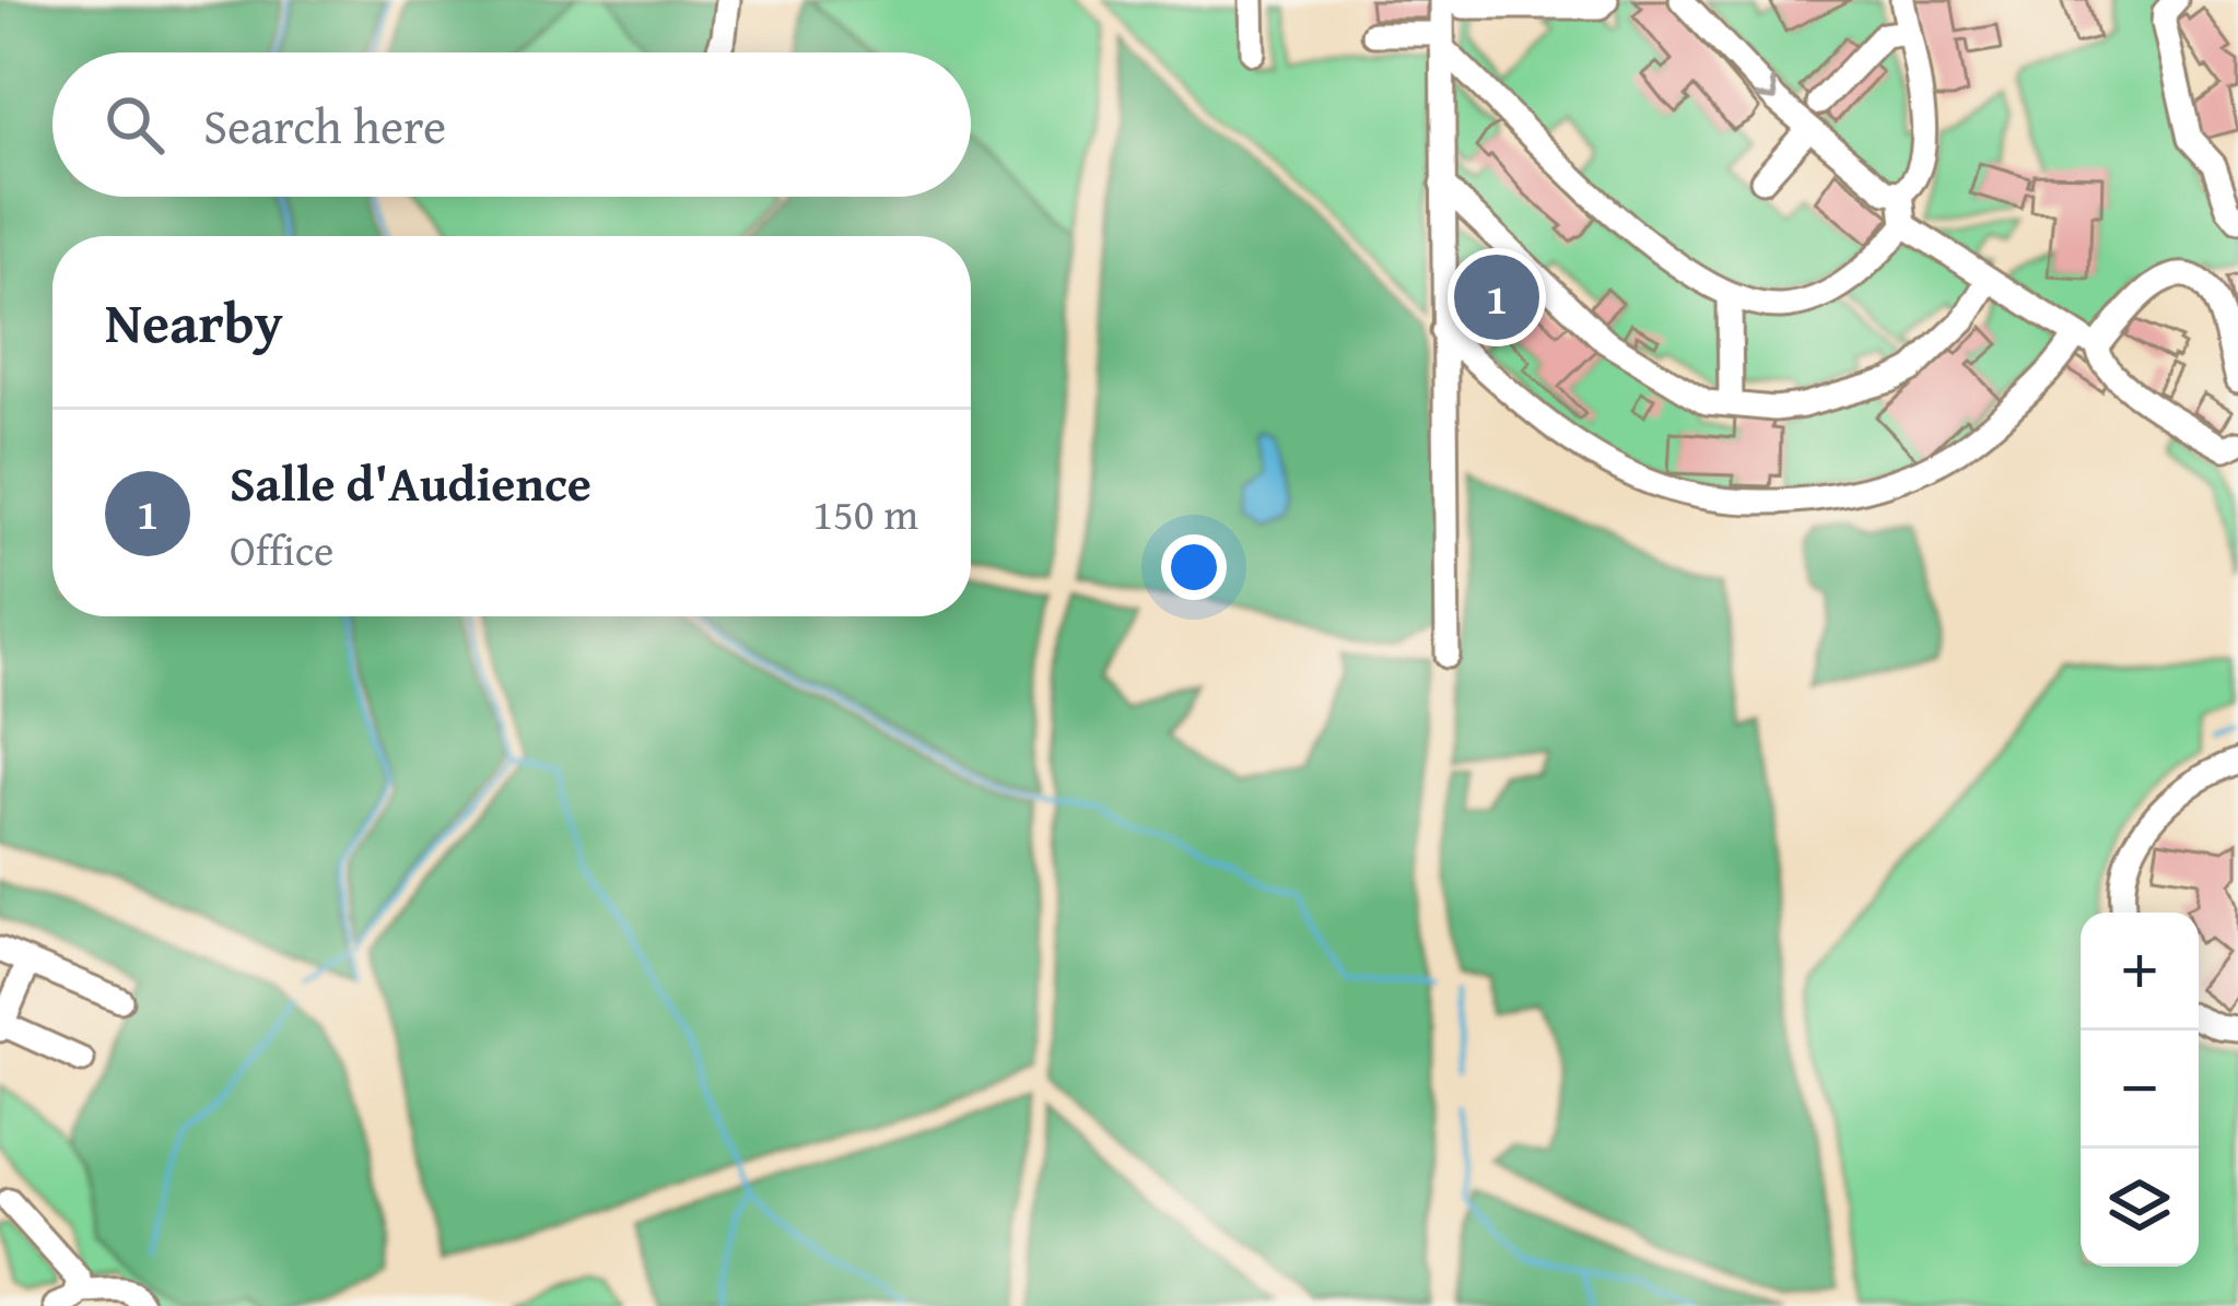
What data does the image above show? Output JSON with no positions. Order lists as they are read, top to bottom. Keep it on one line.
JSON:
{"page":{"search":"Search here","heading":"Nearby","pins":"1","list":[{"mark":"1","name":"Salle d'Audience","note":"Office","value":"150 m"}],"map_buttons":["+","−"]}}
